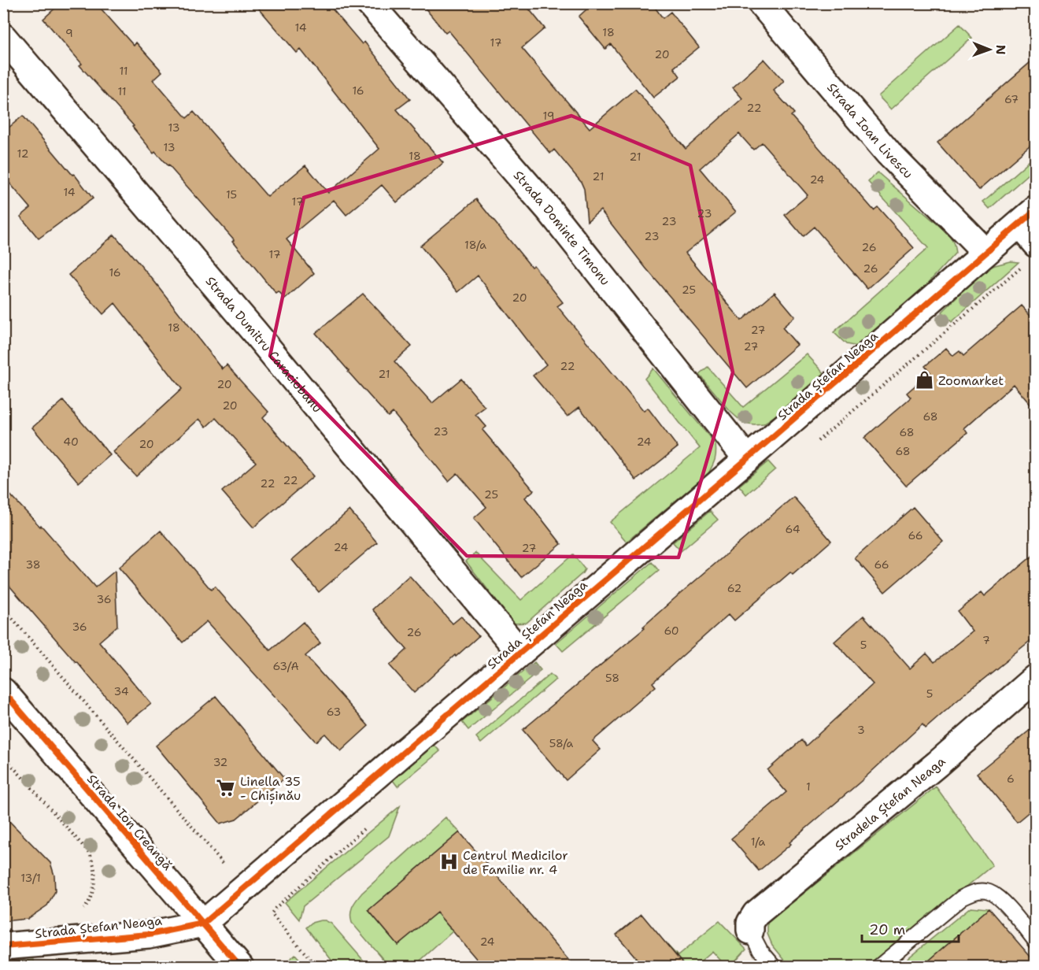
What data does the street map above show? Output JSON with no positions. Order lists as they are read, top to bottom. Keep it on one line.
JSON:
{"streets":{"street":["Strada Ioan Livescu","Strada Dominte Timonu","Strada Dumitru Caraciobanu","Strada Ștefan Neaga","Stradela Ștefan Neaga","Strada Ion Creangă"]},"crossings":[["Strada Ioan Livescu","Strada Ștefan Neaga"],["Strada Dominte Timonu","Strada Ștefan Neaga"],["Strada Dumitru Caraciobanu","Strada Ștefan Neaga"],["Strada Ștefan Neaga","Strada Ion Creangă"]],"places":{"shop":["Zoomarket"],"supermarket":["Linella 35 - Chișinău"],"hospital":["Centrul Medicilor de Familie nr. 4"]},"house_numbers":["14","18","9","17","20","11","16","11","67","22","19","13","13","12","18","21","21","24","14","15","17","23","23","23","18/a","26","17","26","16","25","20","18","27","27","22","21","20","20","68","23","68","40","24","20","68","22","22","25","64","66","24","27","38","66","62","36","36","60","26","7","5","63/A","58","34","5","63","3","58/a","32","6","1","1/a","13/1","24"],"scale_bar":"20 m","north":"right"}
